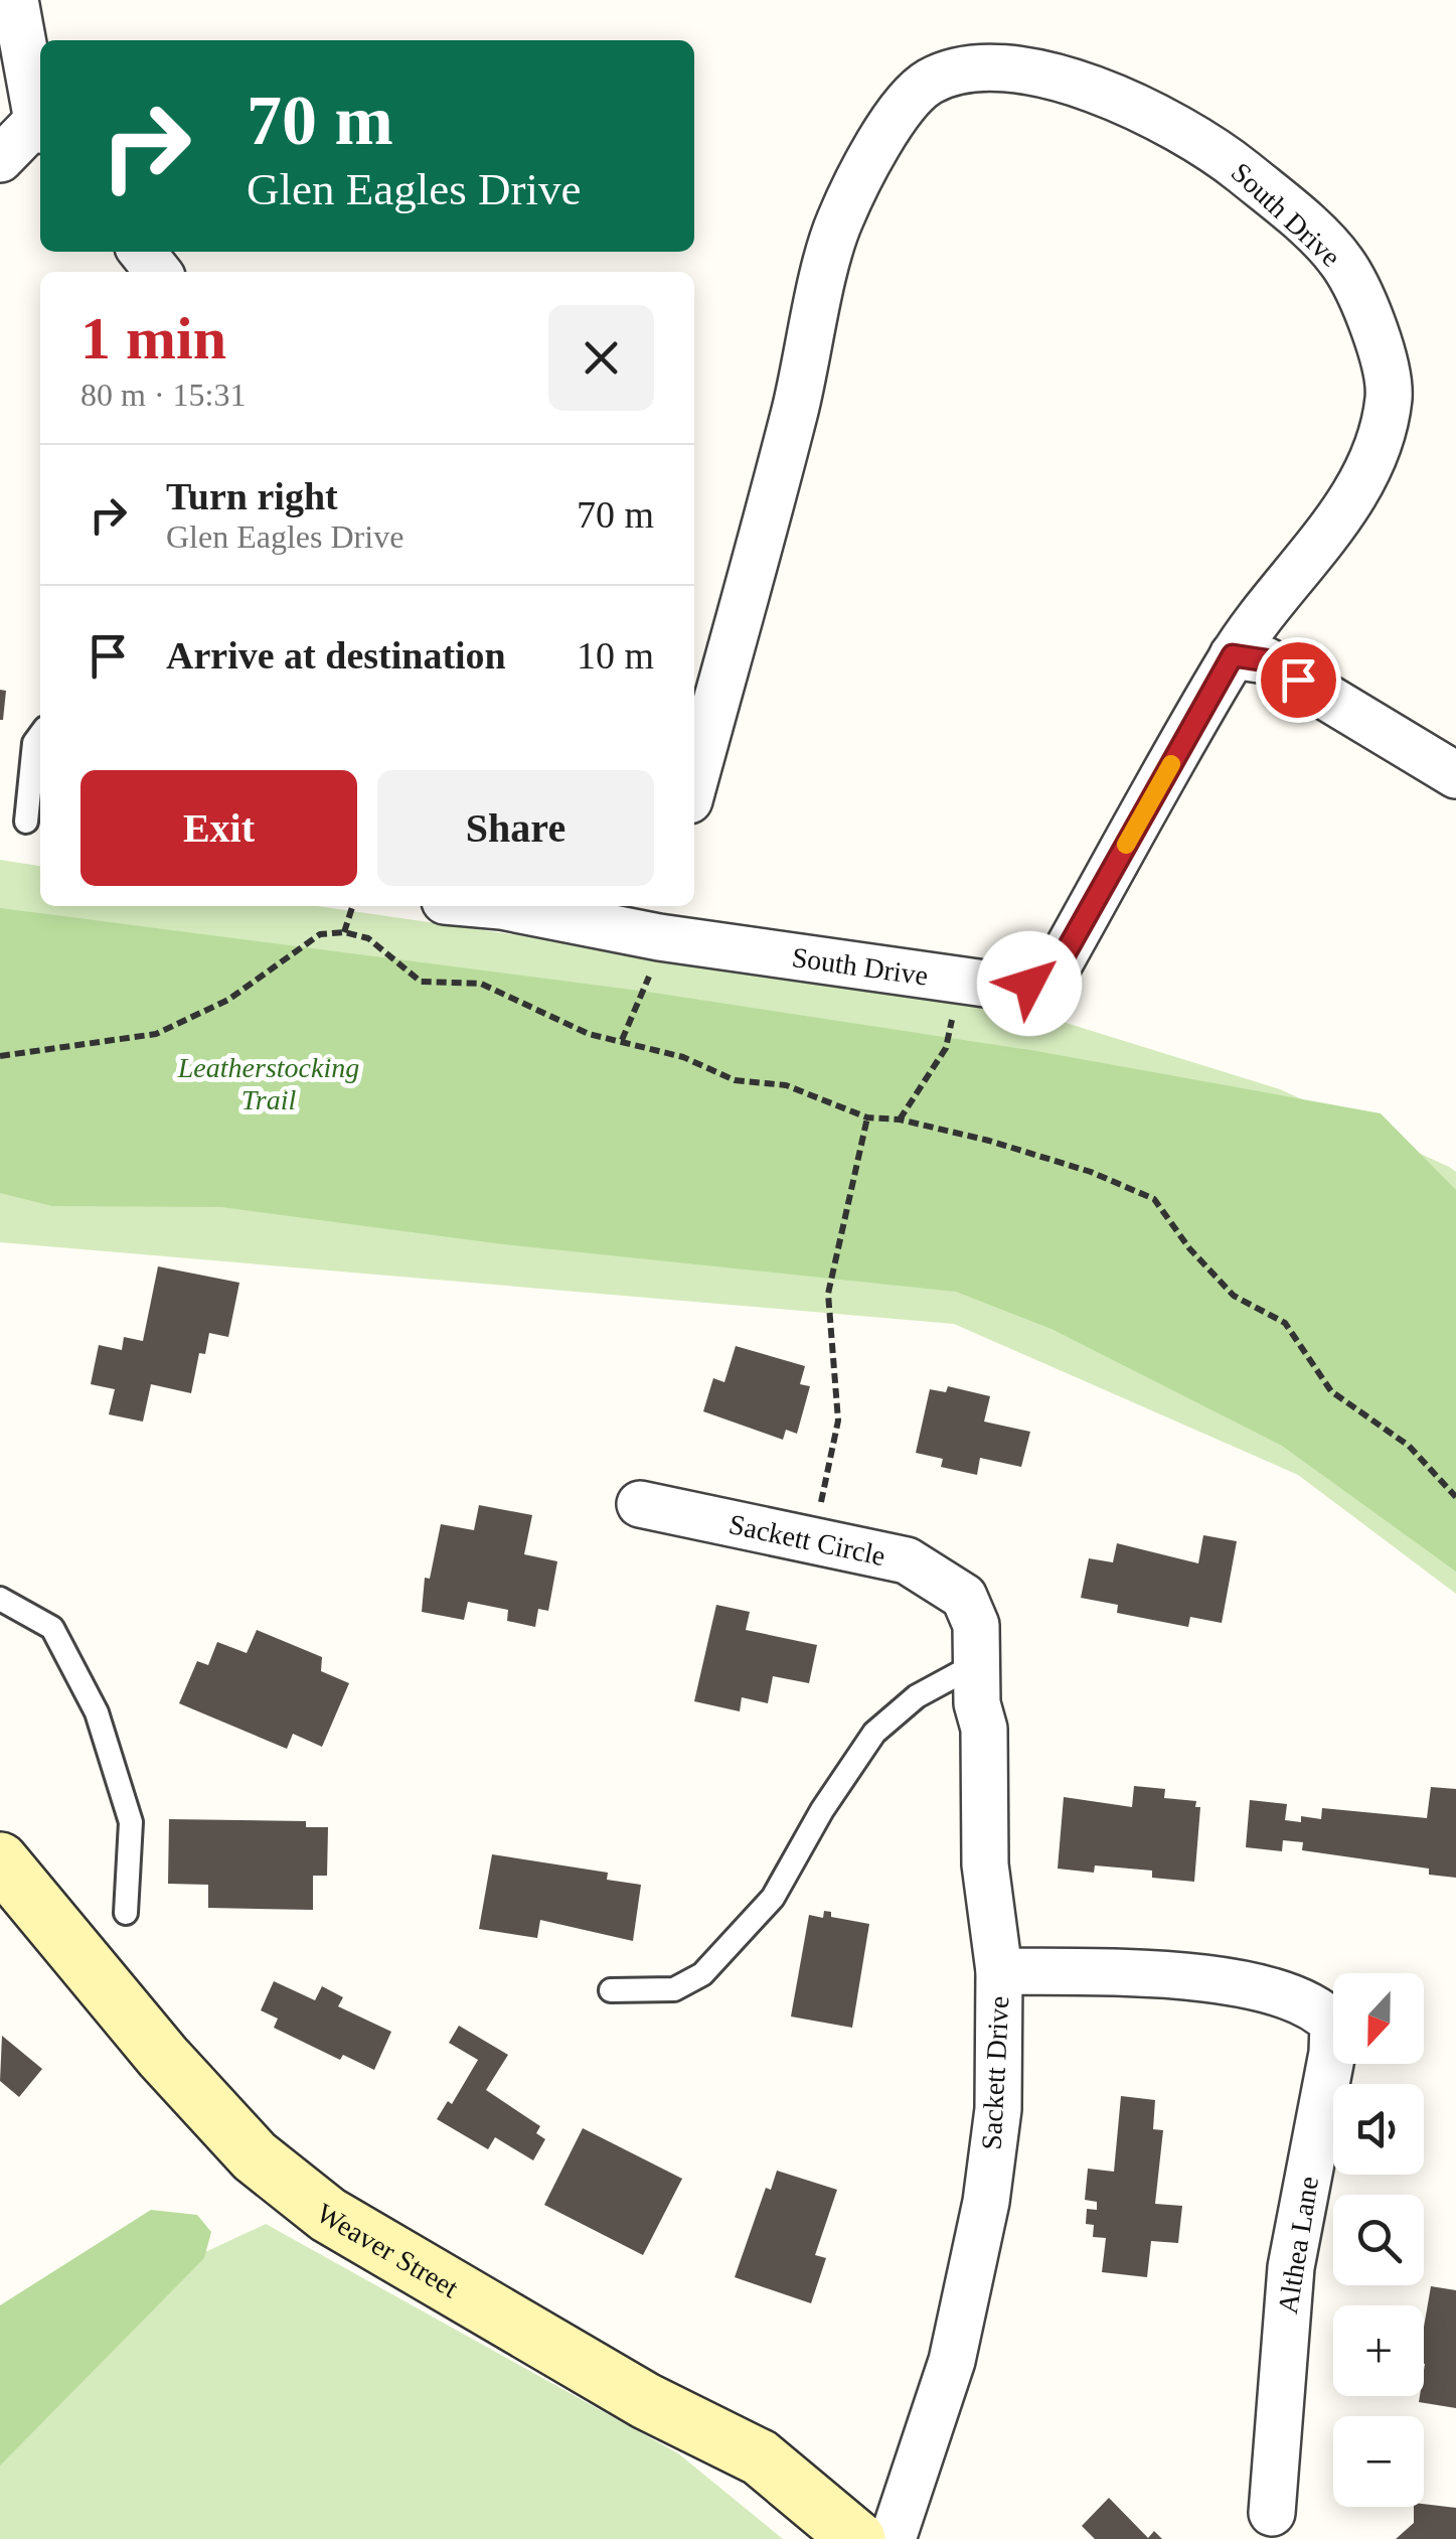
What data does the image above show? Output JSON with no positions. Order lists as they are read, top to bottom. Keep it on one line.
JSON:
{"streets":{"main road":["Weaver Street"],"street":["South Drive","Sackett Circle","Sackett Drive","Althea Lane"]},"crossings":[["Sackett Circle","Sackett Drive"],["Sackett Drive","Althea Lane"]],"parks":["Leatherstocking Trail"],"north":"bottom","page":{"turn":["70 m","Glen Eagles Drive"],"heading":["1 min","80 m · 15:31"],"list":[{"name":"Turn right","note":"Glen Eagles Drive","value":"70 m"},{"name":"Arrive at destination","value":"10 m"}],"buttons":["Exit","Share"],"map_buttons":["+","−"]}}
